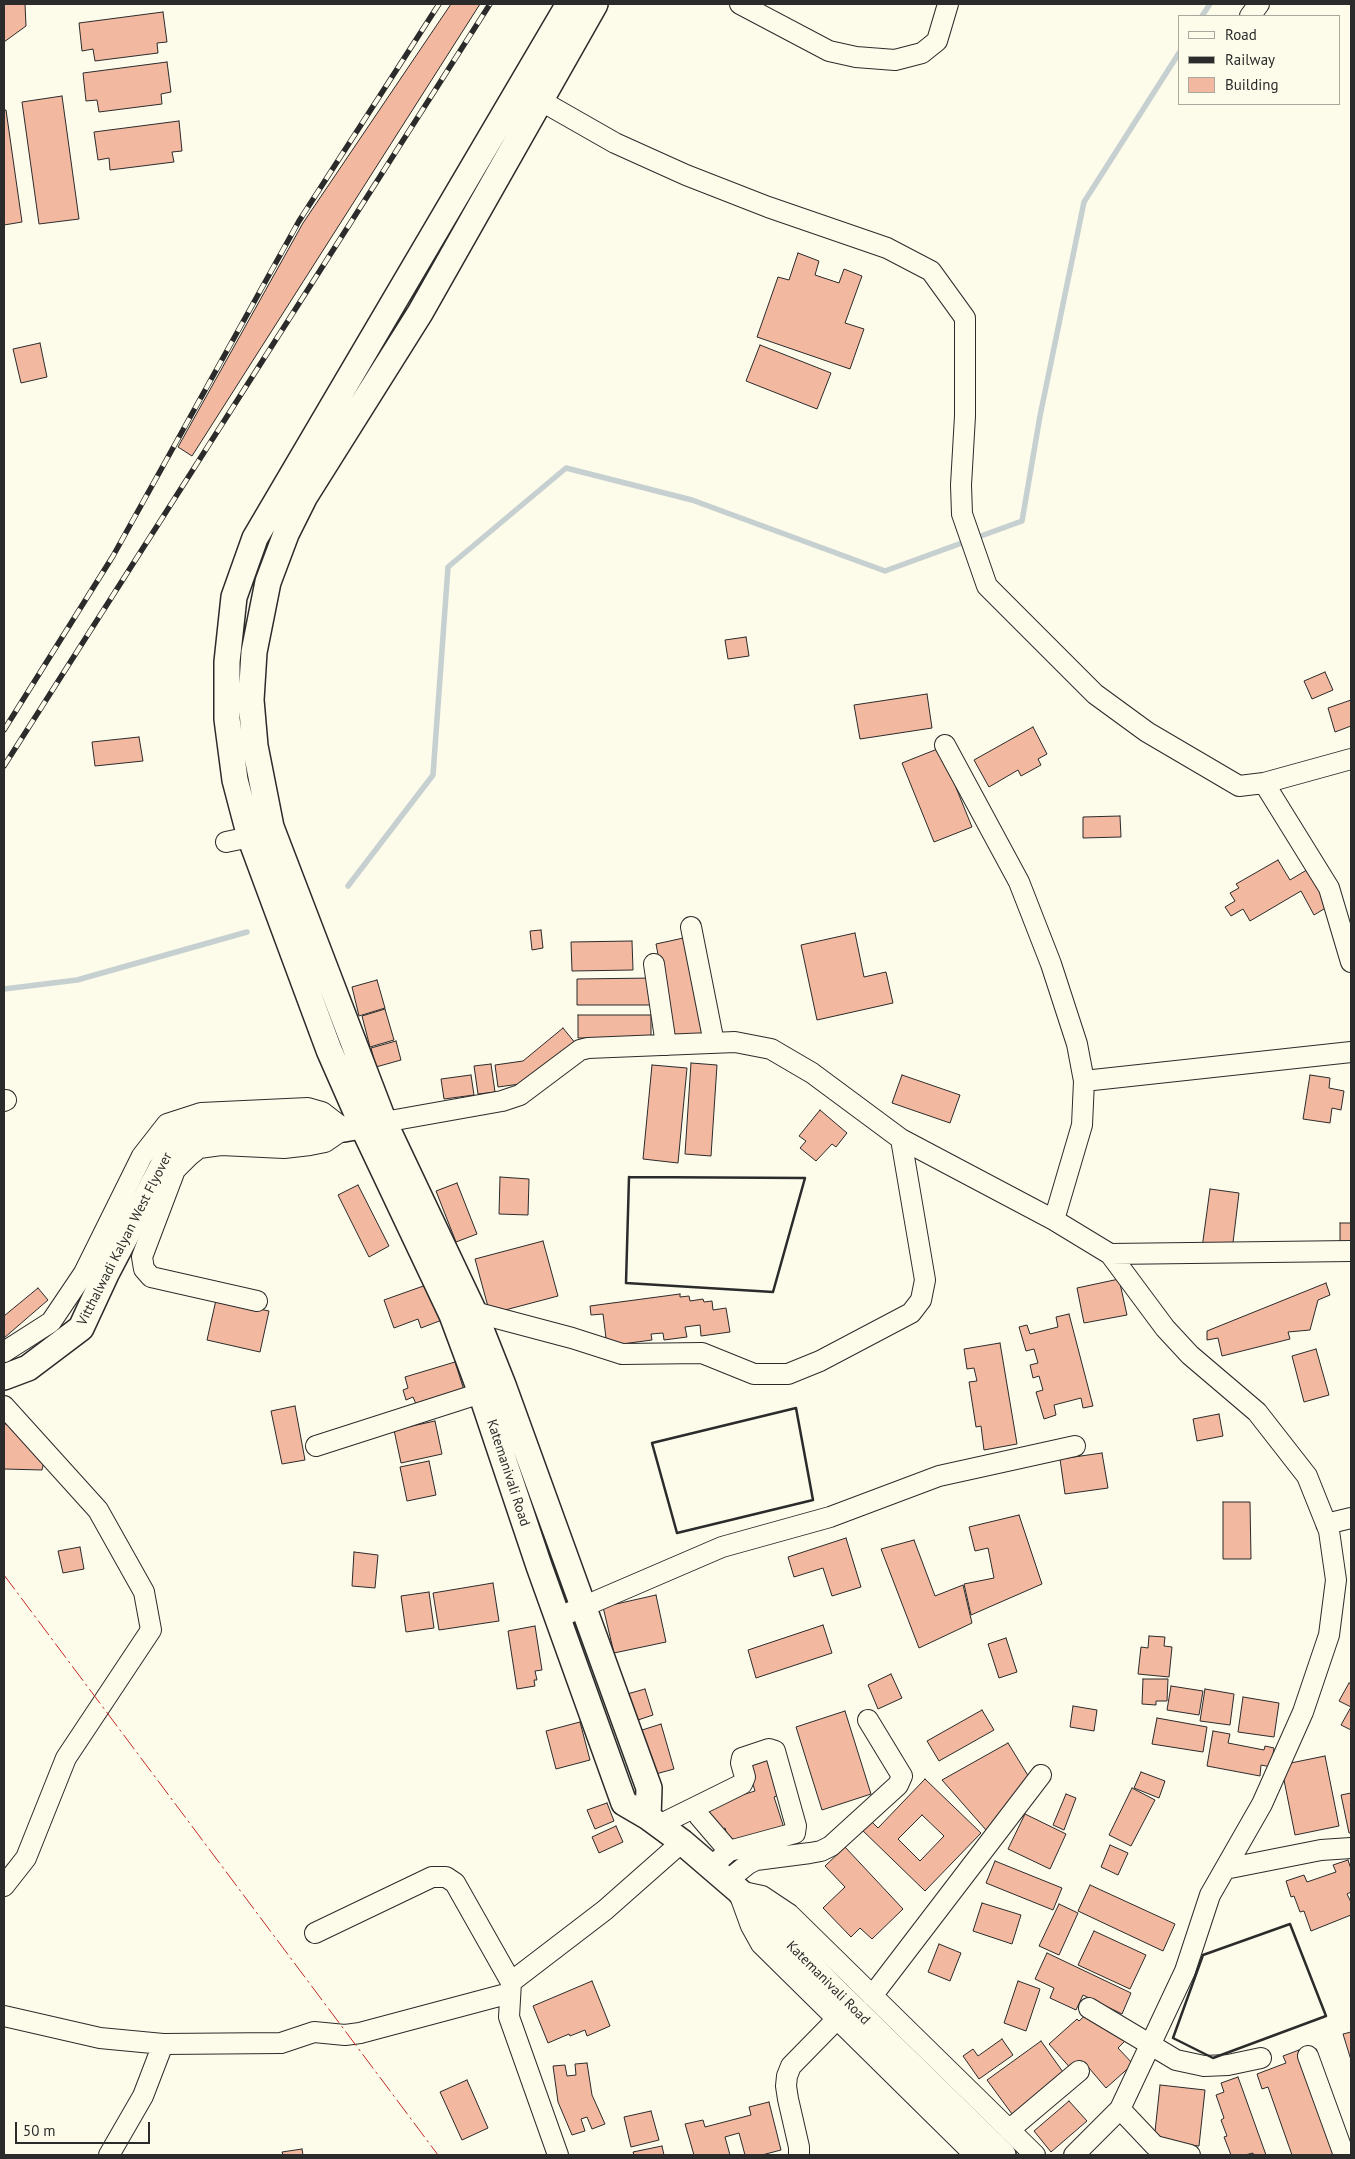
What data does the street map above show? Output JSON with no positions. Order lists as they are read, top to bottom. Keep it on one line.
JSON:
{"streets":{"main road":["Vitthalwadi Kalyan West Flyover","Katemanivali Road"]},"crossings":[["Vitthalwadi Kalyan West Flyover","Katemanivali Road"]],"legend":["Road","Railway","Building"],"scale_bar":"50 m"}
